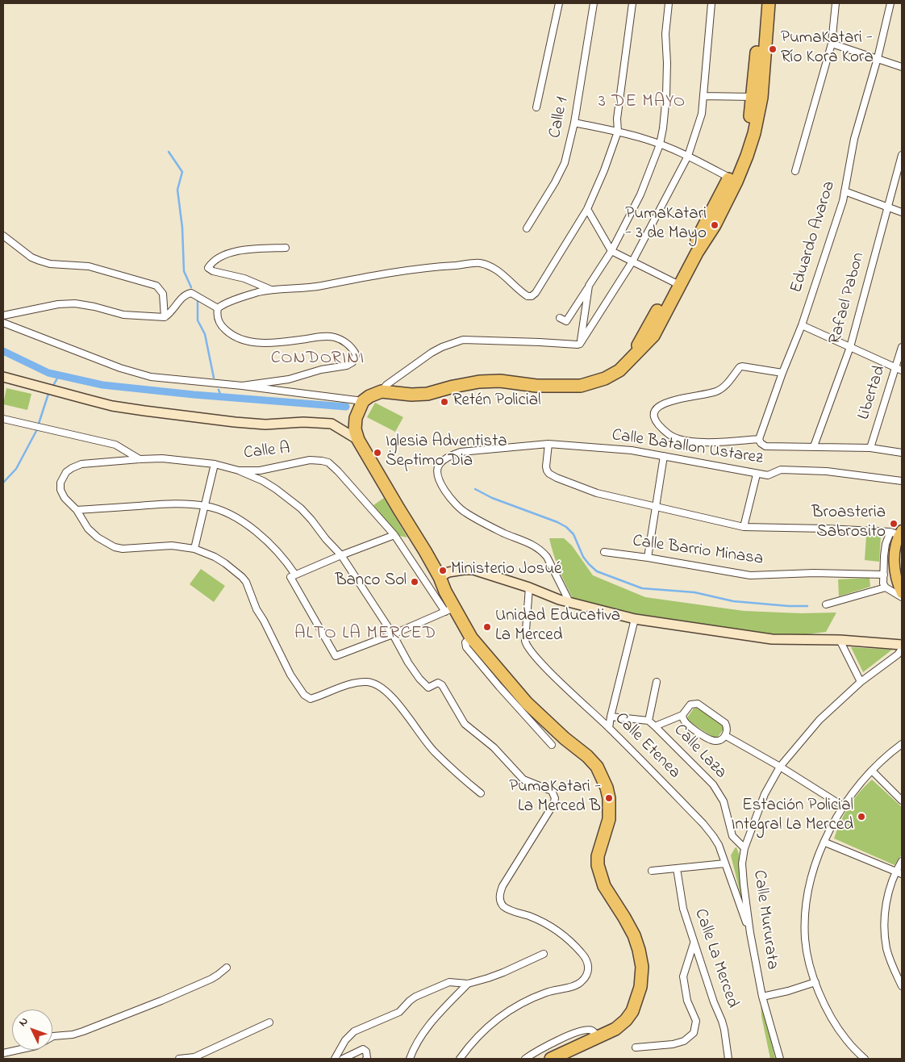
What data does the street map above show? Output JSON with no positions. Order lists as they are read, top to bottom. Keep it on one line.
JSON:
{"streets":{"street":["Calle 1","Eduardo Avaroa","Rafael Pabon","Libertad","Calle Batallon Ustarez","Calle A","Calle Barrio Minasa","Calle Etenea","Calle Laza","Calle Mururata","Calle La Merced"]},"crossings":[["Calle Etenea","Calle Mururata"],["Calle Laza","Calle Mururata"]],"districts":["3 DE MAYO","CONDORINI","ALTO LA MERCED"],"places":["PumaKatari - Río Kora Kora","PumaKatari - 3 de Mayo","Retén Policial","Iglesia Adventista Septimo Dia","Broasteria Sabrosito","Ministerio Josué","Banco Sol","Unidad Educativa La Merced","PumaKatari - La Merced B","Estación Policial Integral La Merced"],"north":"top left"}
